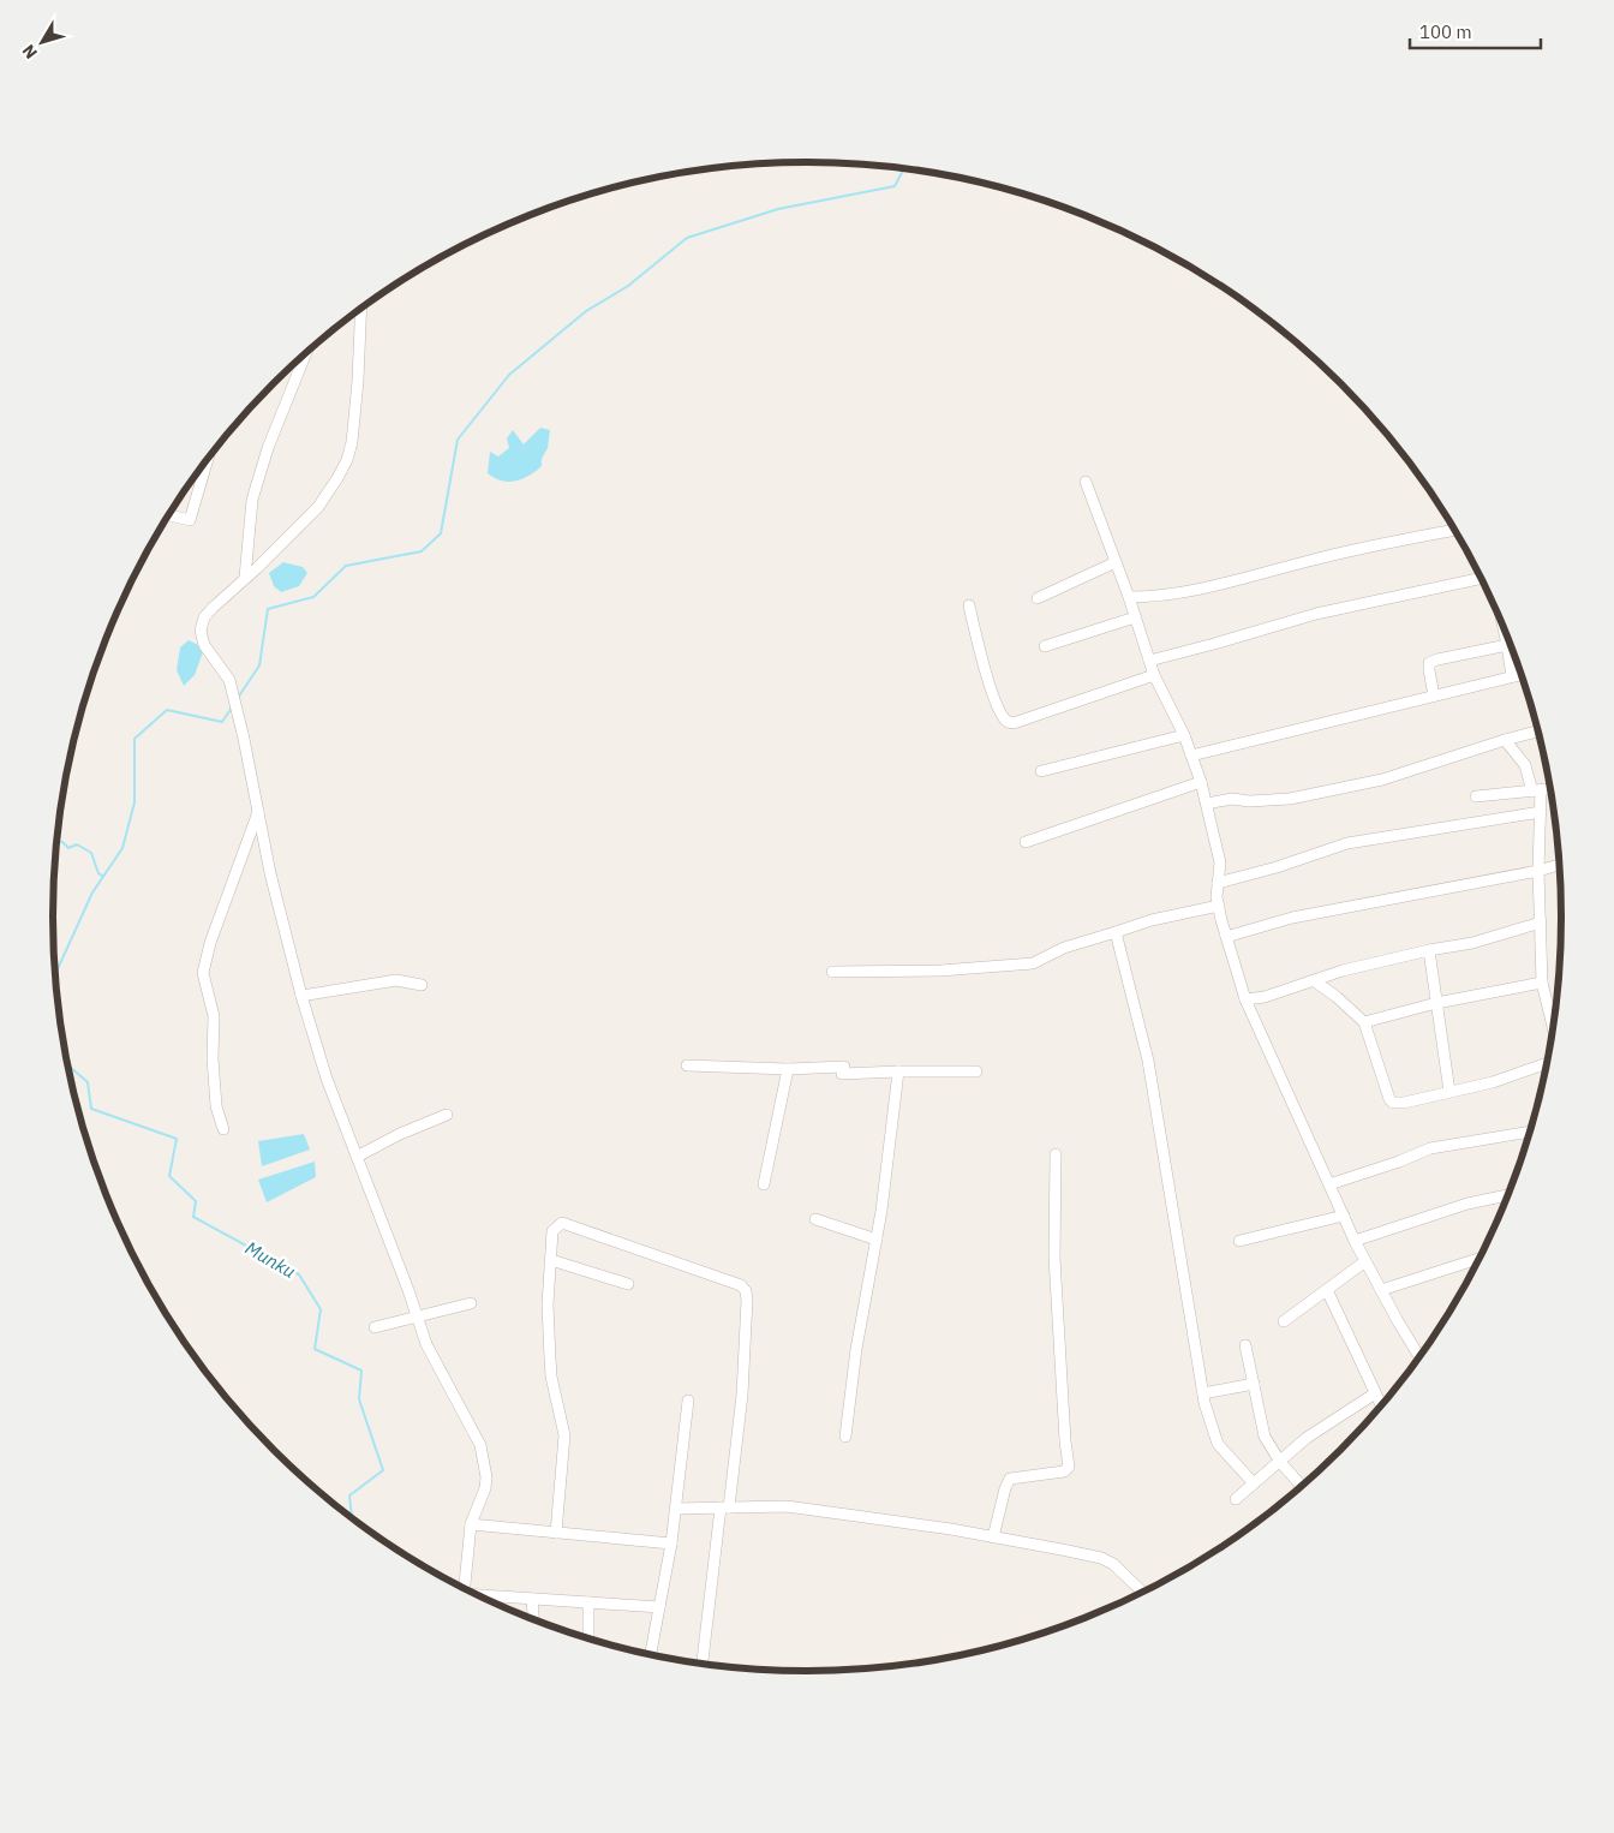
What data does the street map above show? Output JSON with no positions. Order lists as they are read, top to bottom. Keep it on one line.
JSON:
{"water":["Munku"],"scale_bar":"100 m","north":"bottom left"}
